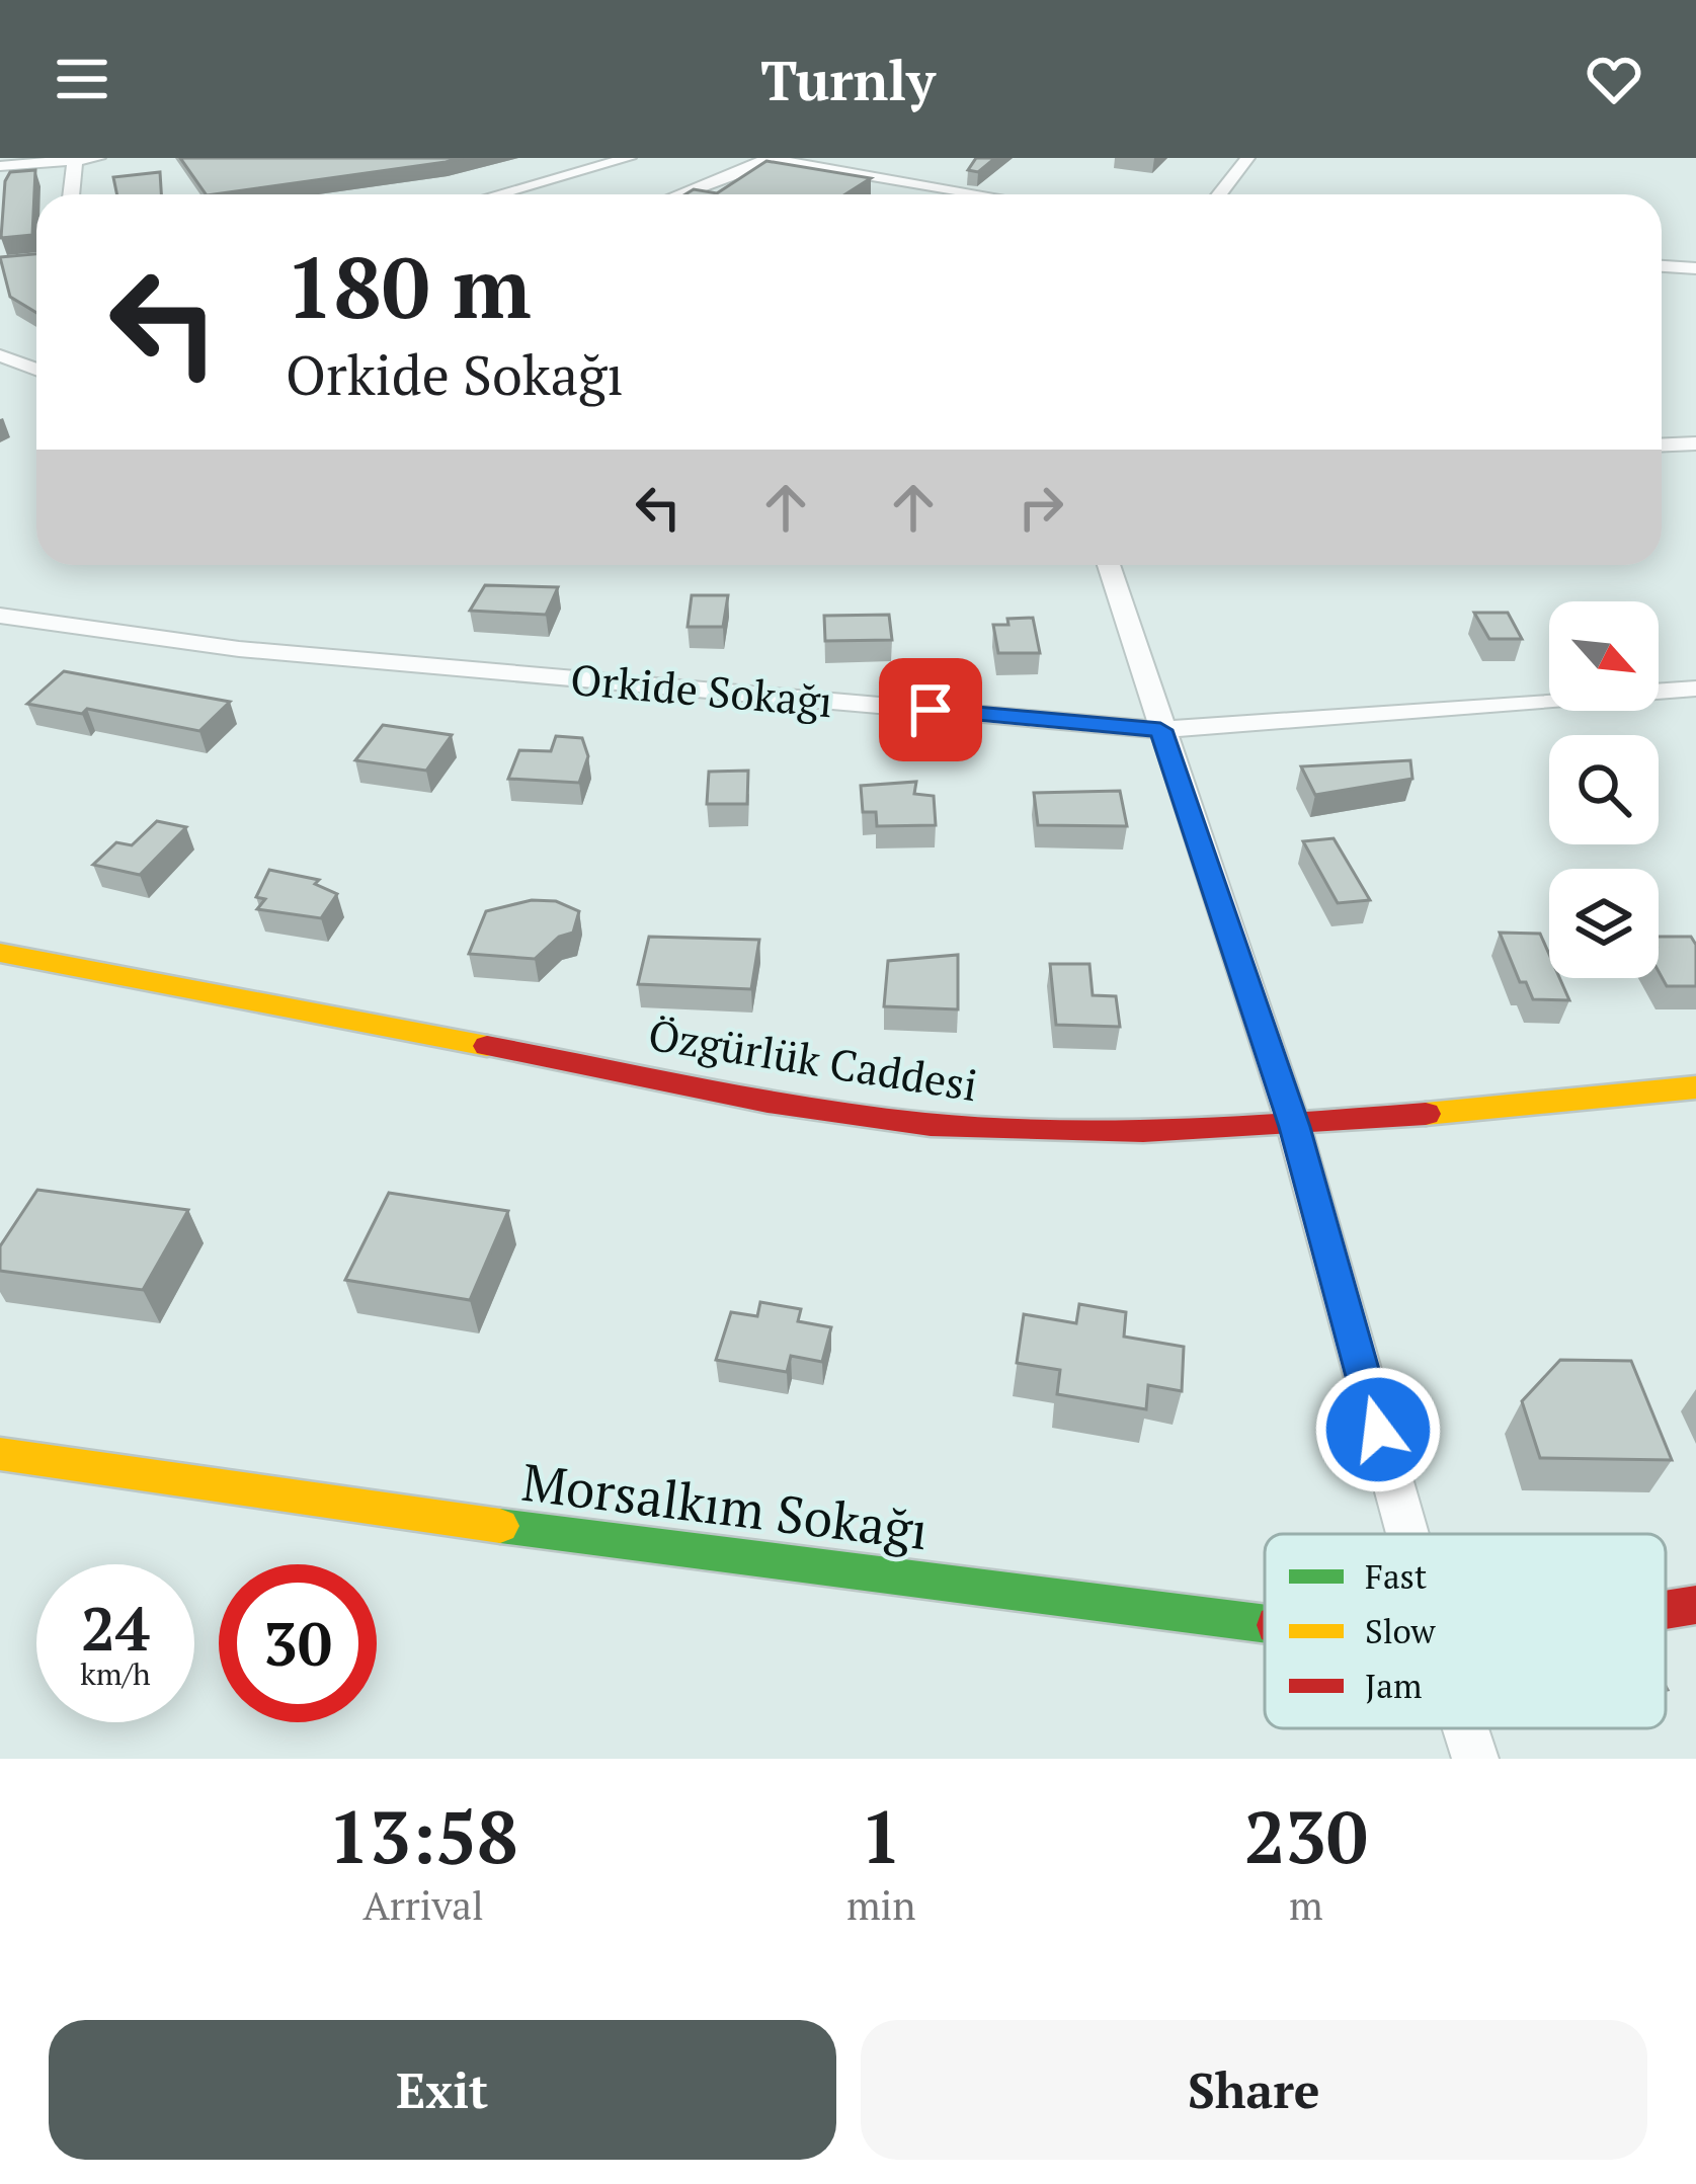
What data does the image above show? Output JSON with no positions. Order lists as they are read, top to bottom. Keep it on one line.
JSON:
{"streets":{"street":["Orkide Sokağı","Özgürlük Caddesi","Morsalkım Sokağı"]},"legend":["Fast","Slow","Jam"],"north":"bottom right","page":{"header":"Turnly","turn":["180 m","Orkide Sokağı"],"speed":"24 km/h","limit":"30","eta":["13:58","Arrival","1","min","230","m"],"buttons":["Exit","Share"]}}
